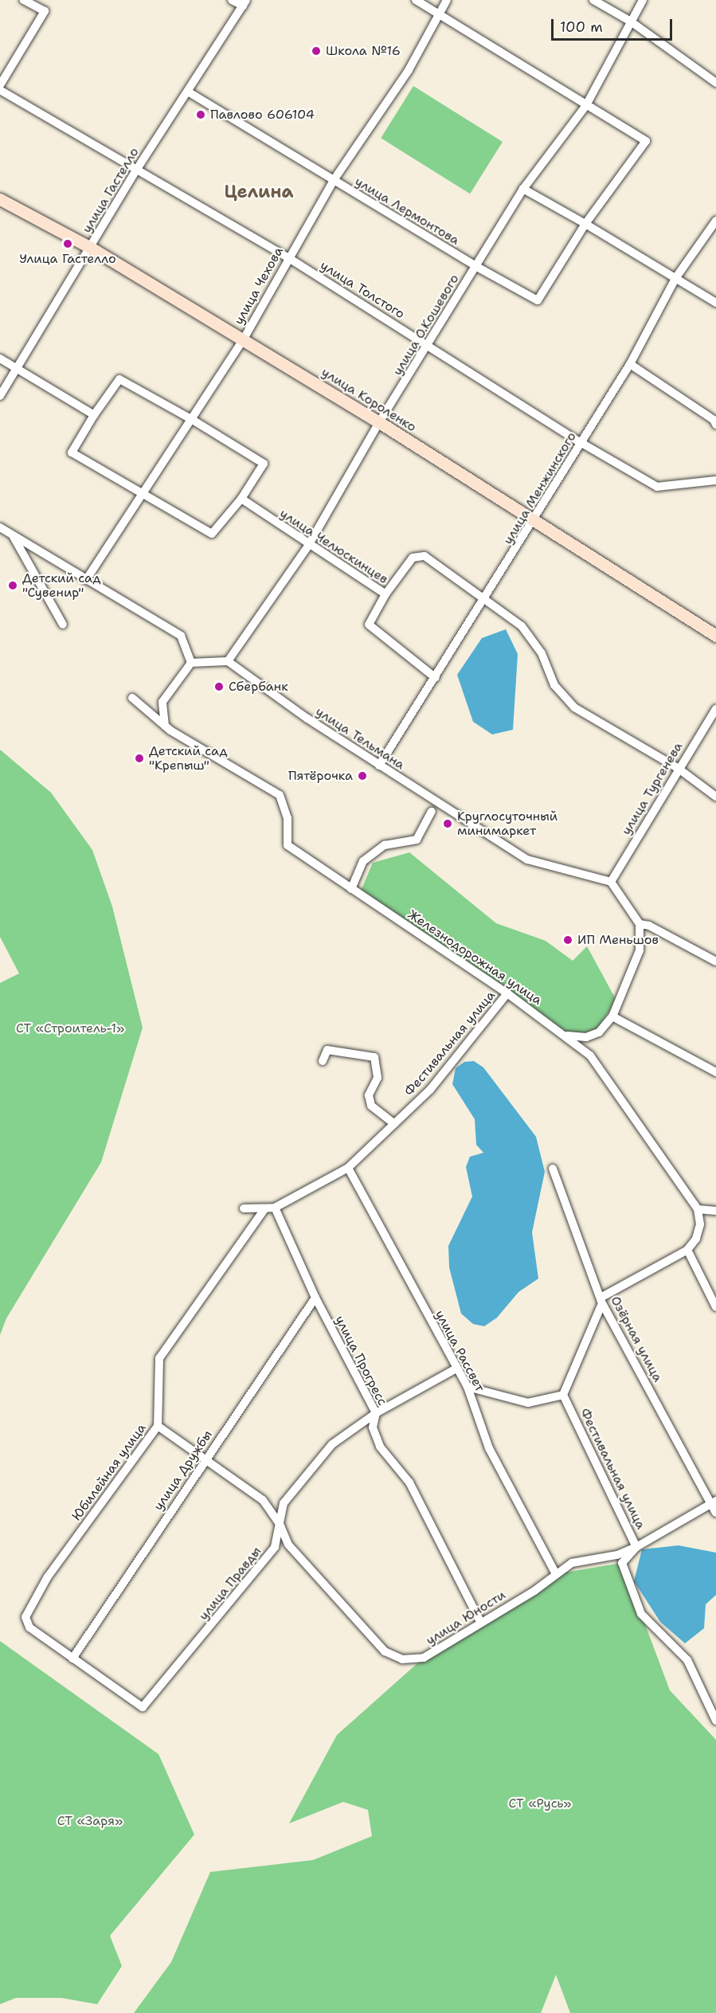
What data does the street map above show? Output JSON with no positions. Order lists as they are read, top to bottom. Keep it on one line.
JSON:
{"streets":{"street":["улица Гастелло","улица Лермонтова","улица Чехова","улица Толстого","улица О.Кошевого","улица Короленко","улица Менжинского","улица Челюскинцев","улица Тельмана","улица Тургенева","Железнодорожная улица","Фестивальная улица","Озёрная улица","улица Рассвет","улица Прогресс","улица Дружбы","Юбилейная улица","улица Правды","улица Юности"]},"crossings":[["улица Гастелло","улица Лермонтова"],["улица Гастелло","улица Толстого"],["улица Гастелло","улица Короленко"],["улица Лермонтова","улица Чехова"],["улица Лермонтова","улица О.Кошевого"],["улица Чехова","улица Толстого"],["улица Чехова","улица Короленко"],["улица Толстого","улица О.Кошевого"],["улица Толстого","улица Менжинского"],["улица О.Кошевого","улица Короленко"],["улица О.Кошевого","улица Челюскинцев"],["улица О.Кошевого","улица Тельмана"],["улица Короленко","улица Менжинского"],["улица Менжинского","улица Челюскинцев"],["улица Менжинского","улица Тельмана"],["улица Тельмана","улица Тургенева"],["Железнодорожная улица","Фестивальная улица"],["Фестивальная улица","улица Рассвет"],["Фестивальная улица","улица Прогресс"],["Фестивальная улица","Юбилейная улица"],["Фестивальная улица","улица Юности"],["Озёрная улица","улица Юности"],["улица Рассвет","улица Правды"],["улица Рассвет","улица Юности"],["улица Прогресс","улица Дружбы"],["улица Прогресс","улица Правды"],["улица Прогресс","улица Юности"],["улица Дружбы","Юбилейная улица"],["улица Дружбы","улица Юности"],["Юбилейная улица","улица Правды"],["Юбилейная улица","улица Юности"],["улица Правды","улица Юности"]],"districts":["Целина"],"parks":["СТ «Строитель-1»","СТ «Русь»","СТ «Заря»"],"places":["Школа №16","Павлово 606104","Улица Гастелло","Детский сад \"Сувенир\"","Сбербанк","Детский сад \"Крепыш\"","Пятёрочка","Круглосуточный минимаркет","ИП Меньшов"],"scale_bar":"100 m"}
